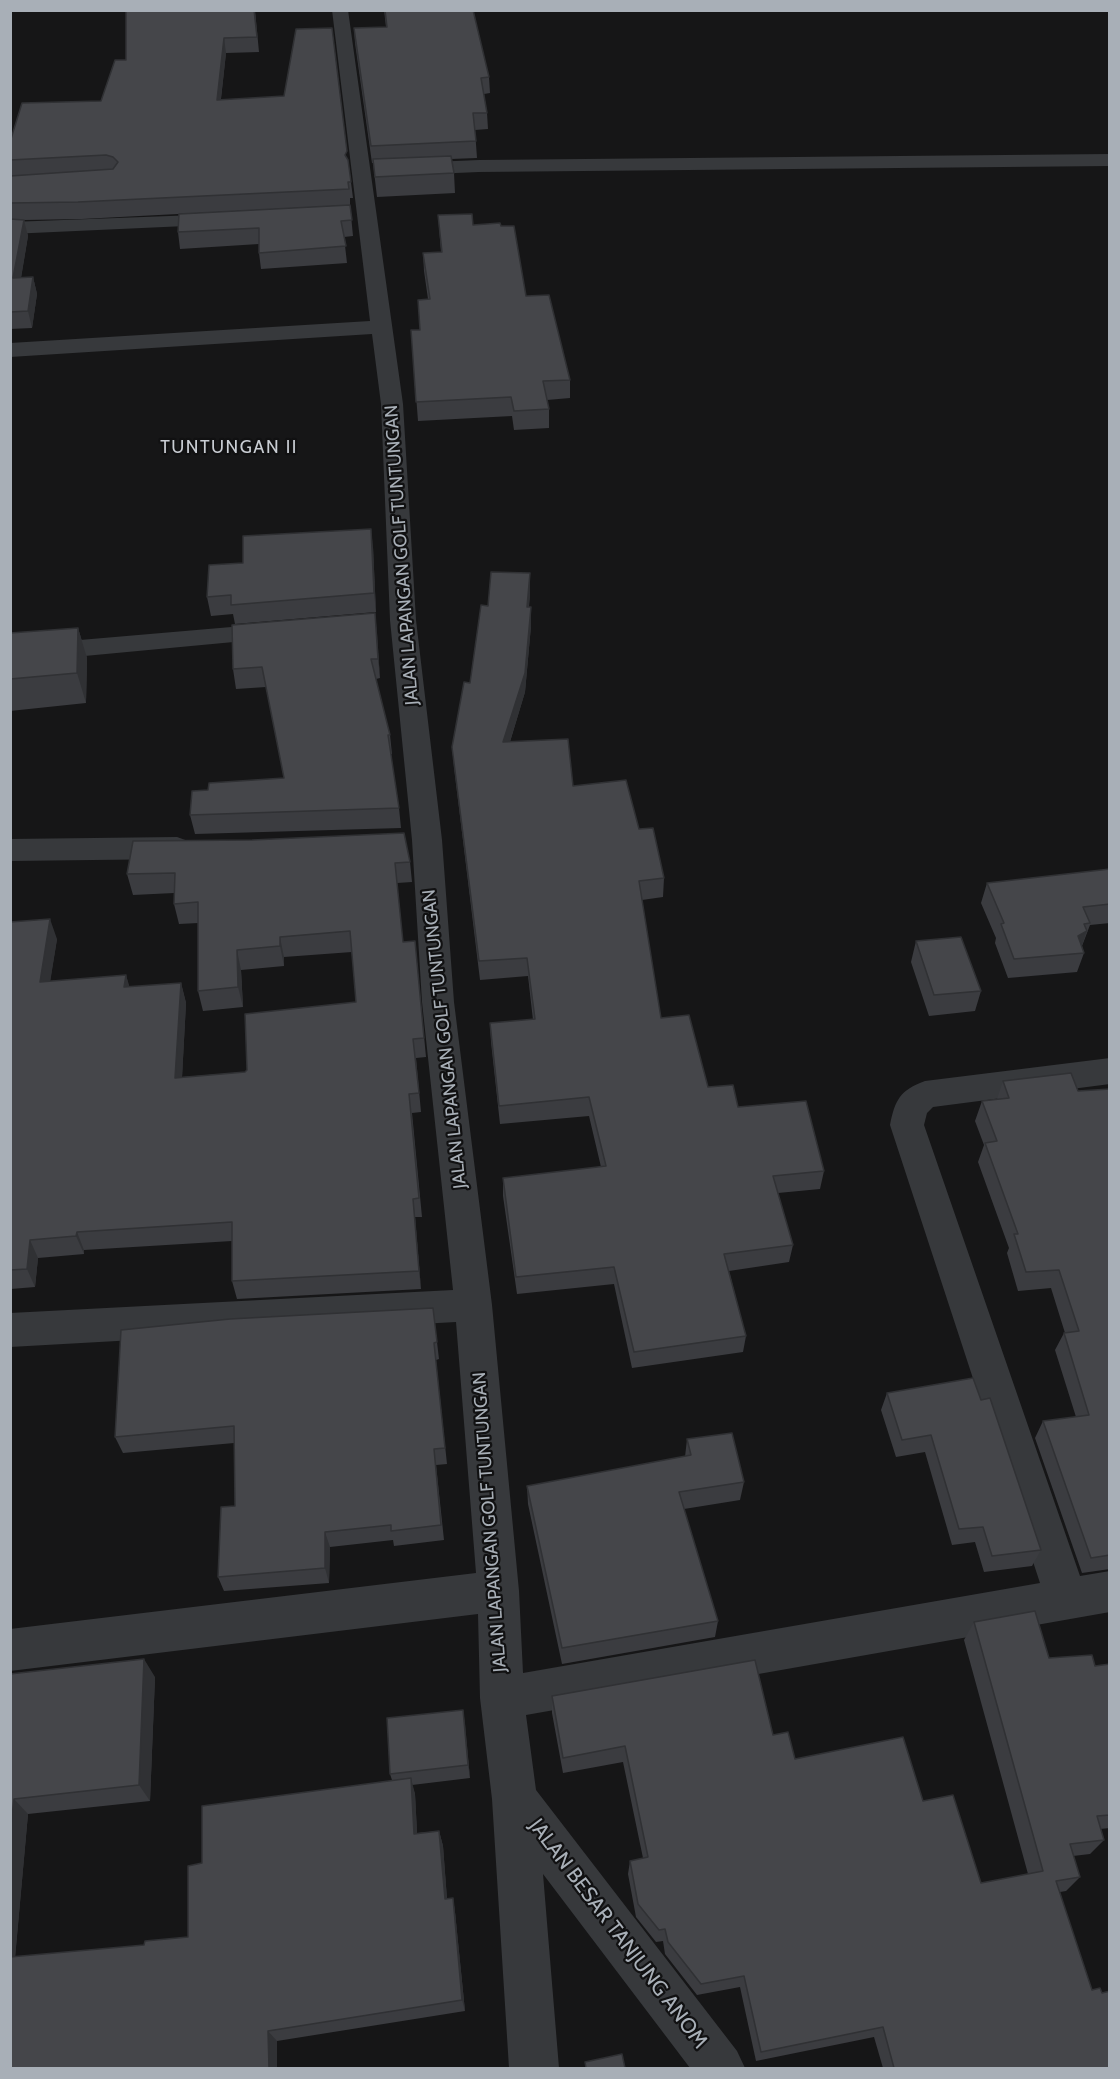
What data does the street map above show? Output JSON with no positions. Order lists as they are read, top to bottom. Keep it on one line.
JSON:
{"streets":{"street":["JALAN LAPANGAN GOLF TUNTUNGAN","JALAN BESAR TANJUNG ANOM"]},"crossings":[["JALAN LAPANGAN GOLF TUNTUNGAN","JALAN BESAR TANJUNG ANOM"]],"districts":["TUNTUNGAN II"]}
